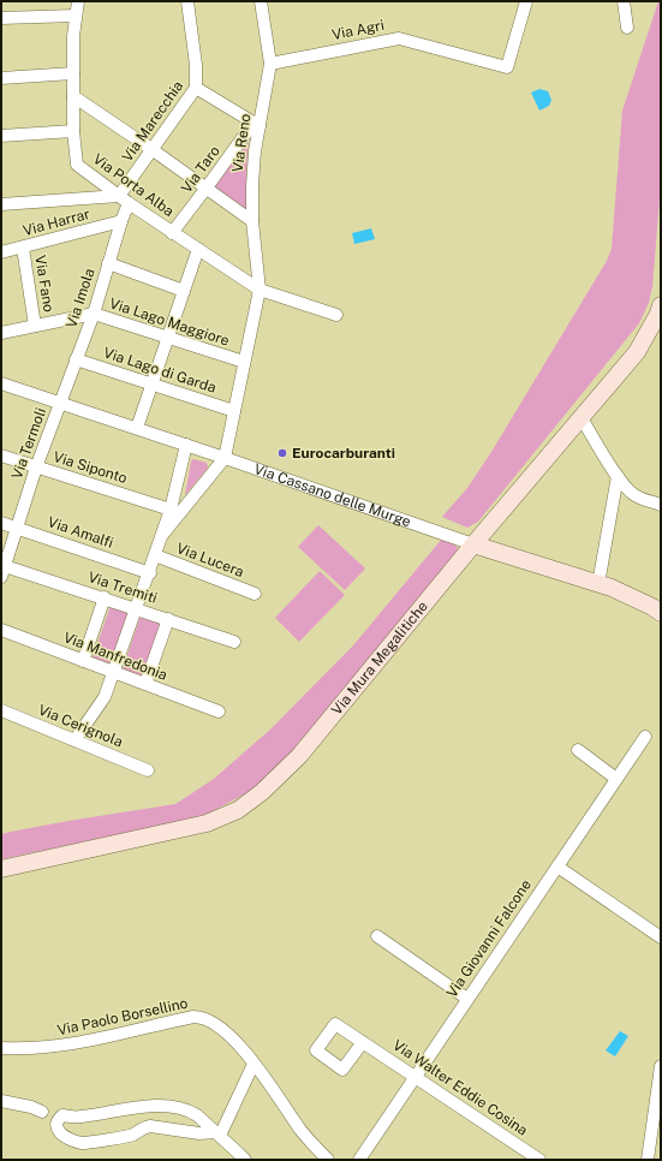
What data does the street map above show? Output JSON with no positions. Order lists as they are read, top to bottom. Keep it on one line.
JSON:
{"streets":{"street":["Via Agri","Via Marecchia","Via Reno","Via Taro","Via Porta Alba","Via Harrar","Via Fano","Via Imola","Via Lago Maggiore","Via Lago di Garda","Via Termoli","Via Siponto","Via Cassano delle Murge","Via Amalfi","Via Lucera","Via Tremiti","Via Manfredonia","Via Mura Megalitiche","Via Cerignola","Via Giovanni Falcone","Via Paolo Borsellino","Via Walter Eddie Cosina"]},"crossings":[["Via Agri","Via Reno"],["Via Marecchia","Via Porta Alba"],["Via Marecchia","Via Imola"],["Via Reno","Via Taro"],["Via Reno","Via Porta Alba"],["Via Reno","Via Lago Maggiore"],["Via Reno","Via Lago di Garda"],["Via Reno","Via Cassano delle Murge"],["Via Reno","Via Lucera"],["Via Taro","Via Porta Alba"],["Via Porta Alba","Via Imola"],["Via Harrar","Via Fano"],["Via Harrar","Via Imola"],["Via Fano","Via Lago Maggiore"],["Via Imola","Via Lago Maggiore"],["Via Imola","Via Lago di Garda"],["Via Imola","Via Termoli"],["Via Imola","Via Cassano delle Murge"],["Via Termoli","Via Siponto"],["Via Termoli","Via Cassano delle Murge"],["Via Termoli","Via Amalfi"],["Via Termoli","Via Tremiti"],["Via Siponto","Via Lucera"],["Via Cassano delle Murge","Via Lucera"],["Via Cassano delle Murge","Via Mura Megalitiche"],["Via Amalfi","Via Lucera"],["Via Lucera","Via Tremiti"],["Via Lucera","Via Manfredonia"],["Via Lucera","Via Cerignola"],["Via Giovanni Falcone","Via Walter Eddie Cosina"]],"places":["Eurocarburanti"]}
